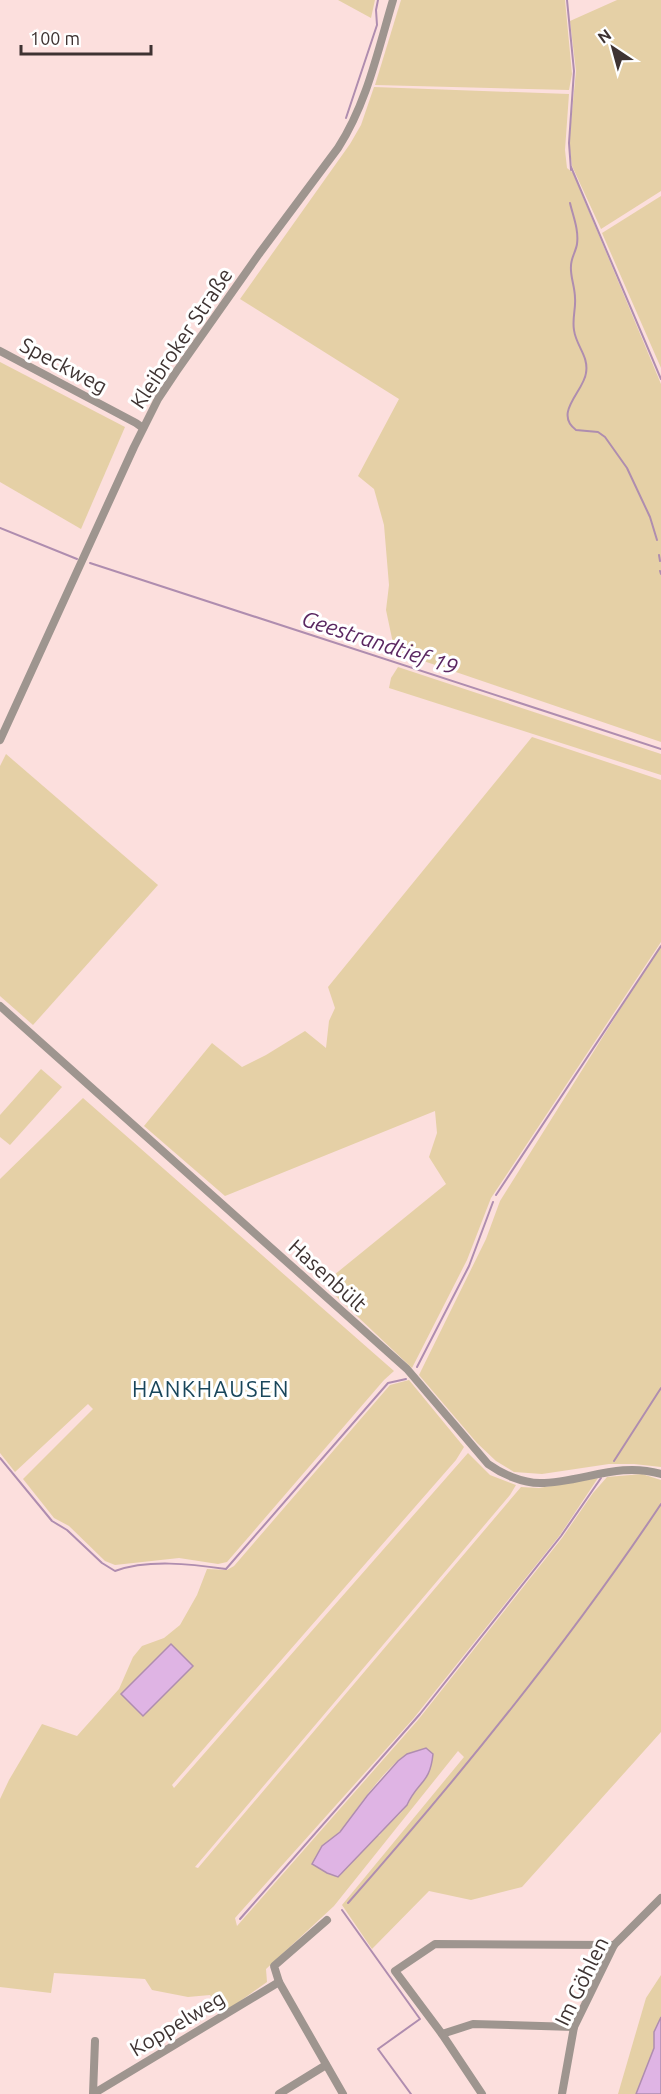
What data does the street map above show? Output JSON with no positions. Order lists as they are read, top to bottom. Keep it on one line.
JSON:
{"streets":{"street":["Kleibroker Straße","Speckweg","Hasenbült","Im Göhlen","Koppelweg"]},"crossings":[["Kleibroker Straße","Speckweg"]],"districts":["HANKHAUSEN"],"water":["Geestrandtief 19"],"scale_bar":"100 m","north":"top left"}
